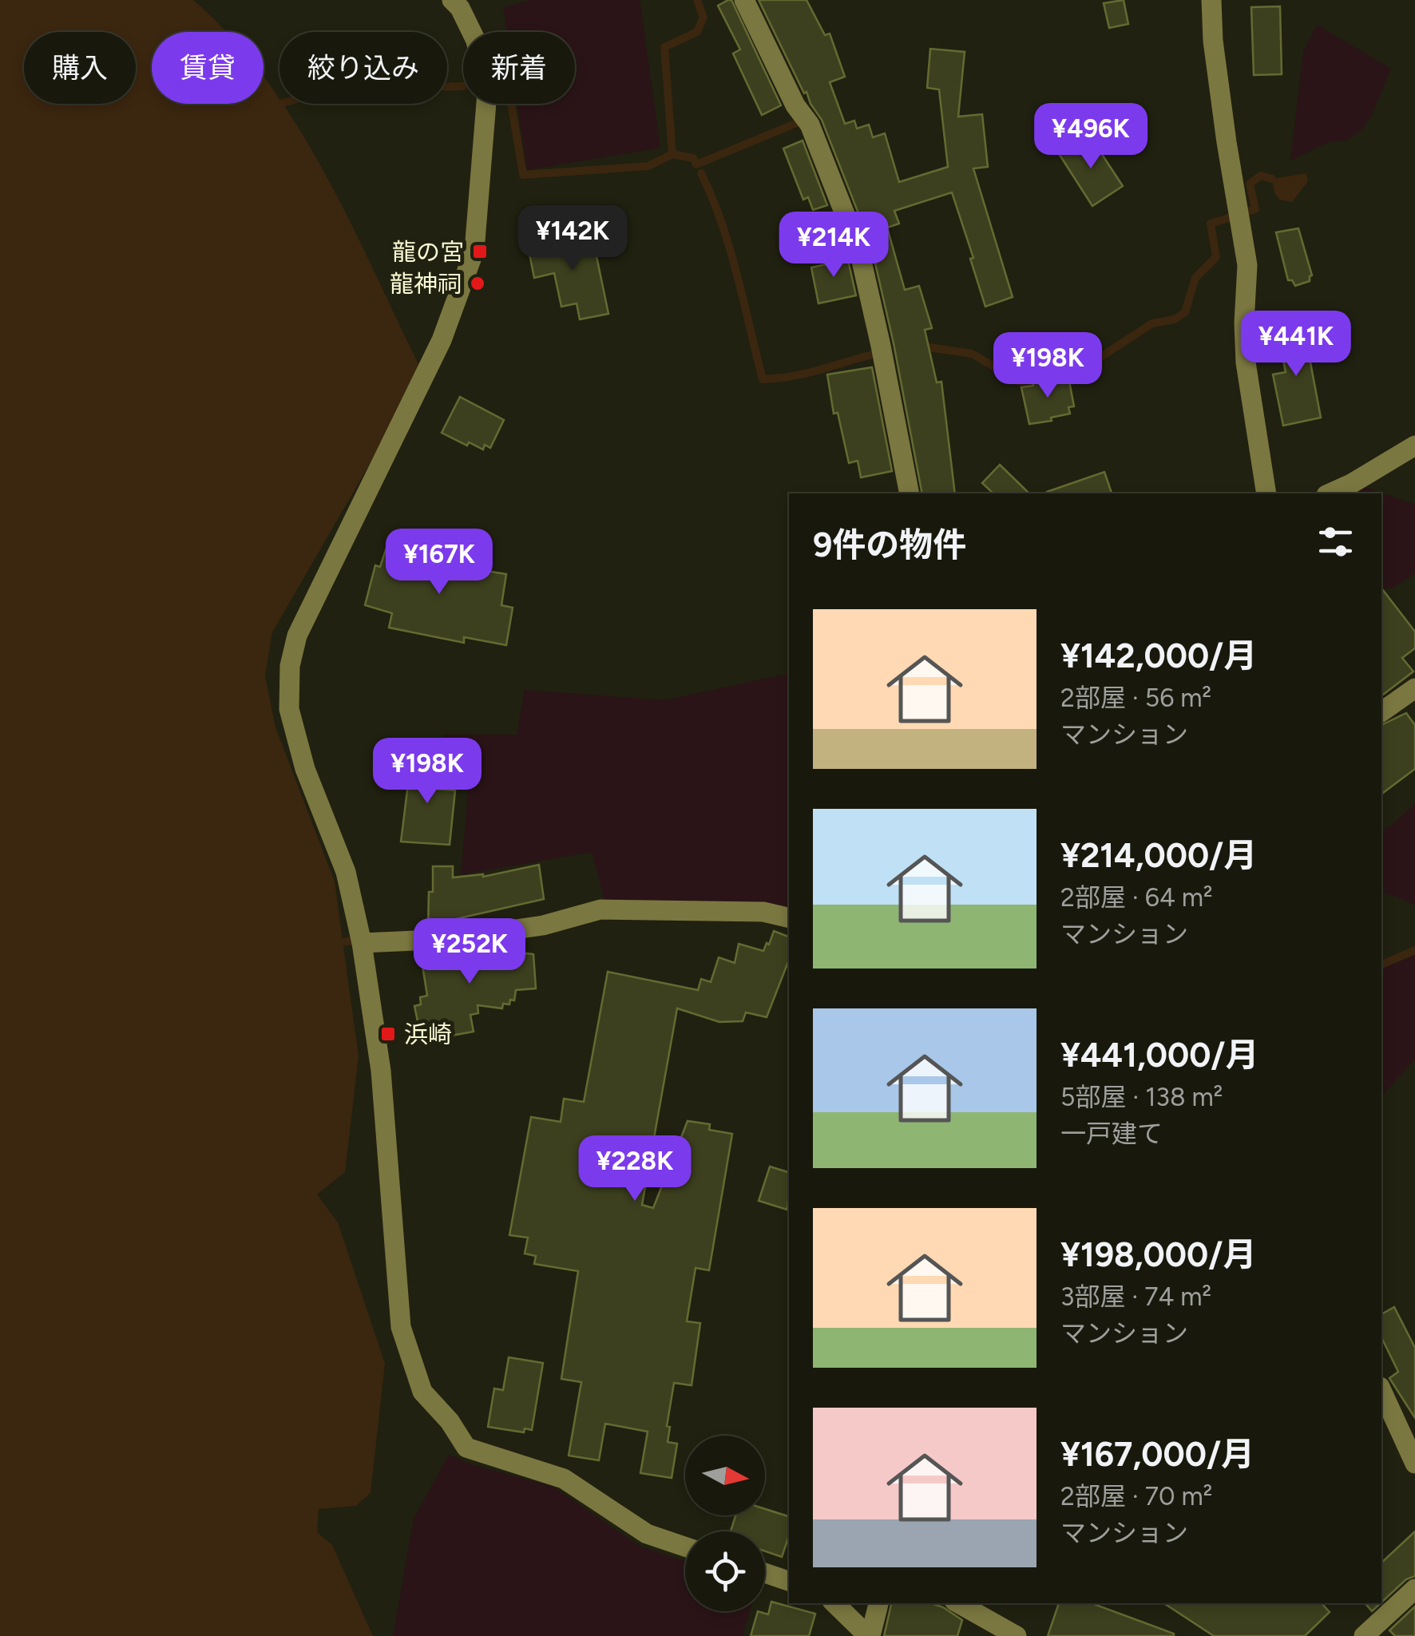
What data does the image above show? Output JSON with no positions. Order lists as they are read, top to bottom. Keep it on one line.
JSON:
{"places":{"transit":["龍の宮","浜崎"],"other":["龍神祠"]},"north":"right","page":{"chip":["購入","賃貸","絞り込み","新着"],"price":["¥496K","¥142K","¥214K","¥441K","¥198K","¥167K","¥198K","¥252K","¥228K"],"heading":"9件の物件","list":[{"name":"¥142,000/月","note":"2部屋 · 56 m² · マンション"},{"name":"¥214,000/月","note":"2部屋 · 64 m² · マンション"},{"name":"¥441,000/月","note":"5部屋 · 138 m² · 一戸建て"},{"name":"¥198,000/月","note":"3部屋 · 74 m² · マンション"},{"name":"¥167,000/月","note":"2部屋 · 70 m² · マンション"}]}}
